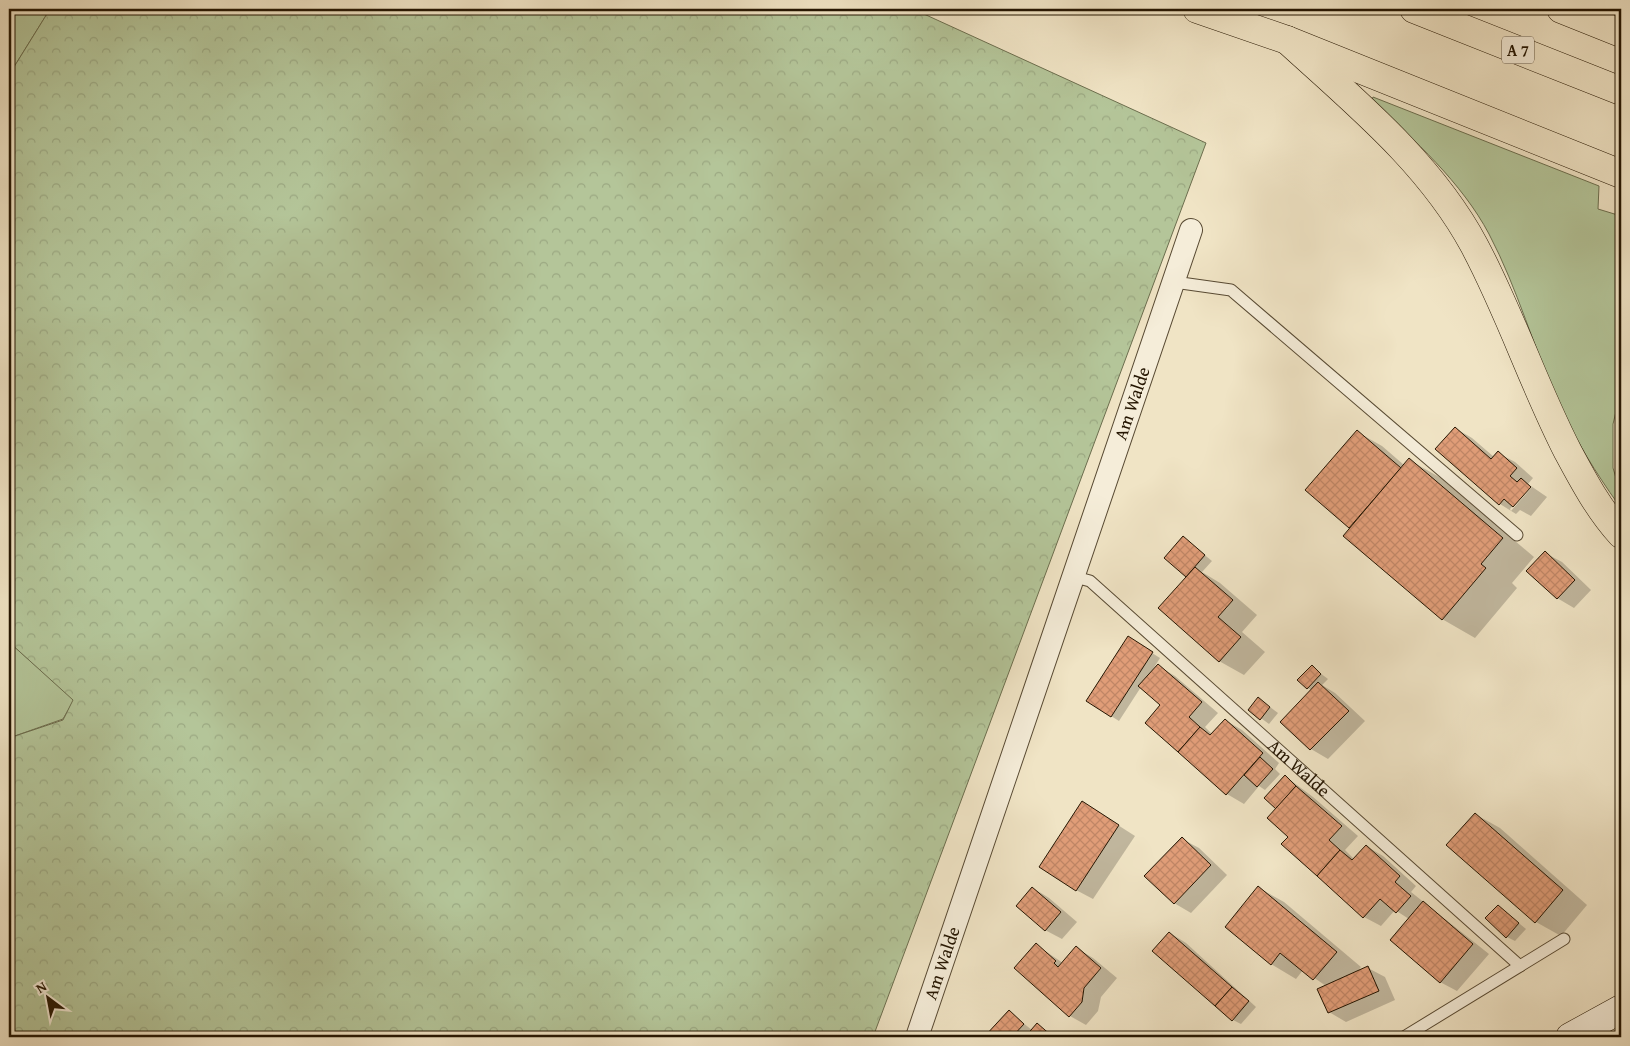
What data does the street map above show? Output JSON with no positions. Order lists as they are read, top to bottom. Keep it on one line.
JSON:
{"streets":{"highway":["A 7"],"street":["Am Walde"]},"north":"top left"}
